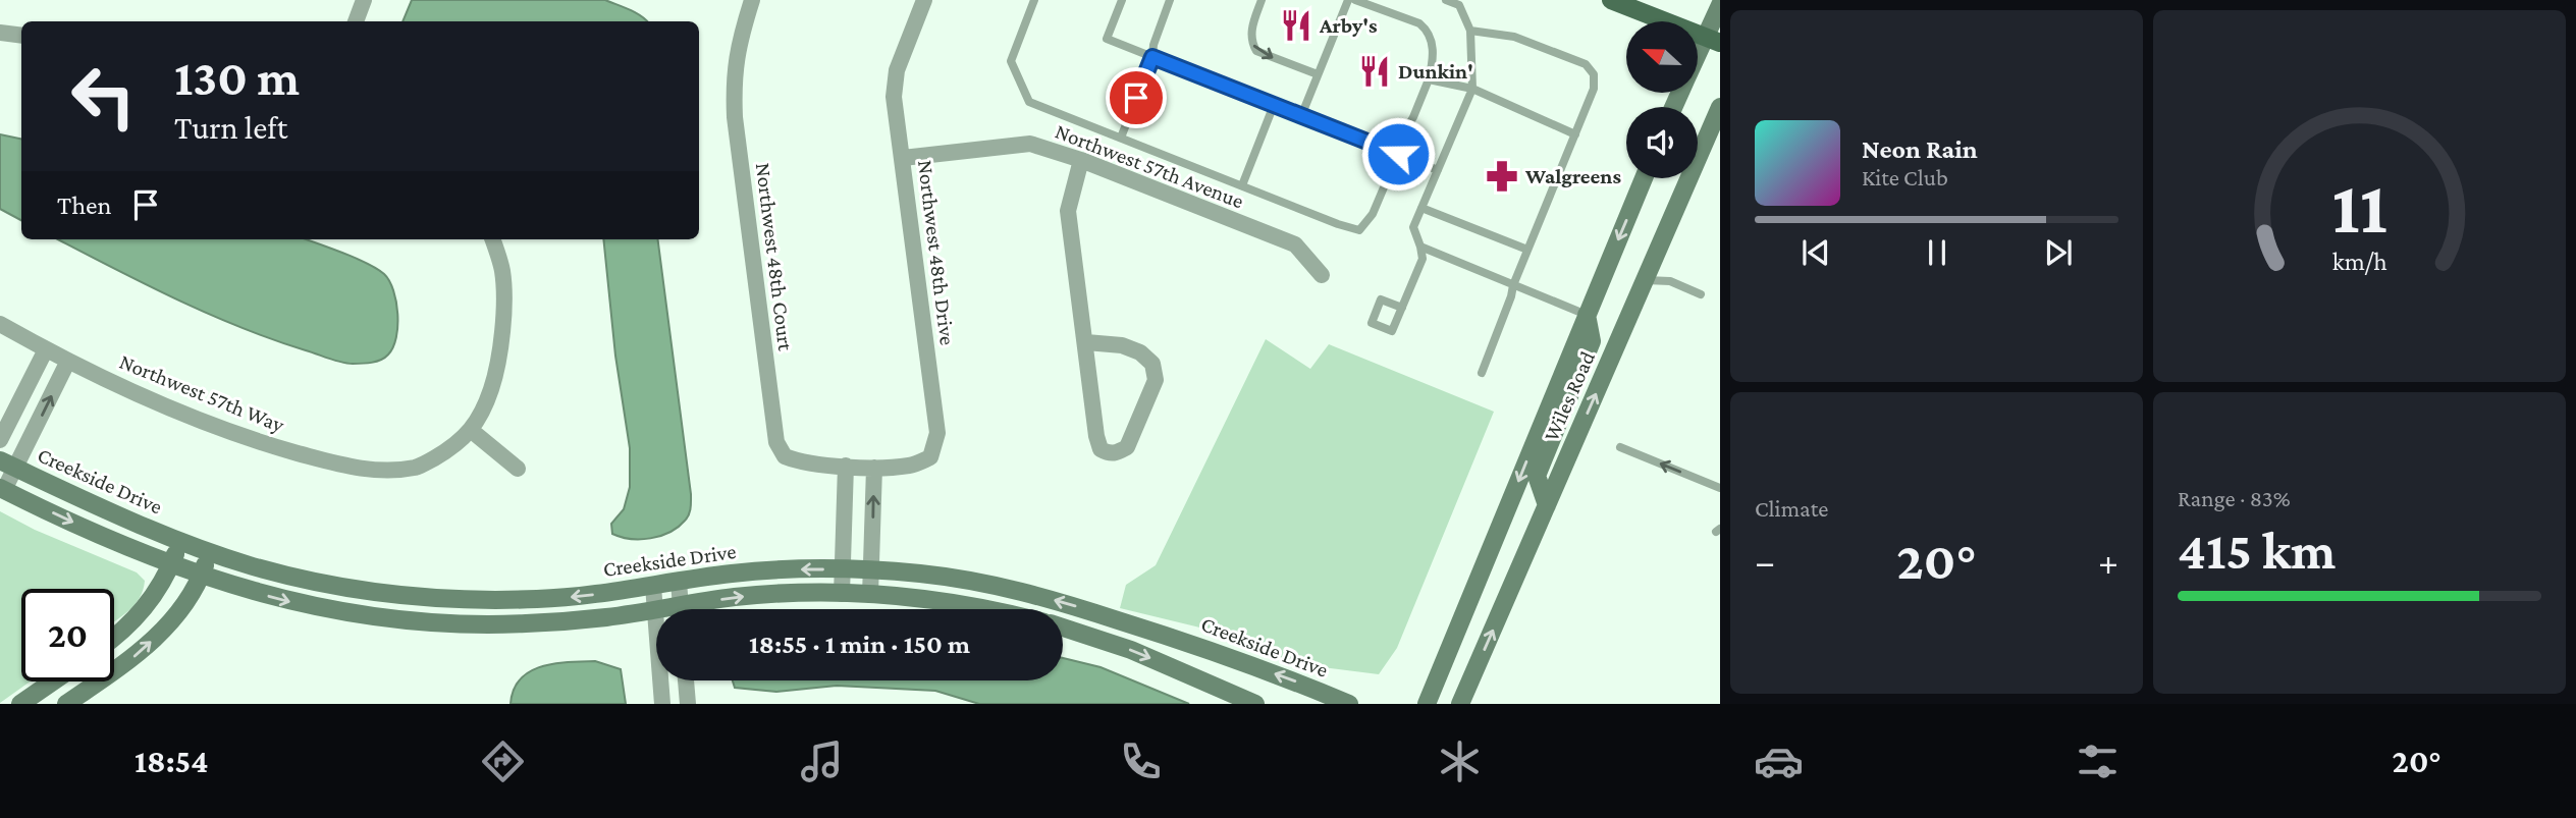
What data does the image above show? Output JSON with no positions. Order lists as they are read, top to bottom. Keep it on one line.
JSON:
{"streets":{"street":["Northwest 57th Avenue","Northwest 48th Drive","Northwest 48th Court","Northwest 57th Way","Wiles Road","Creekside Drive"]},"crossings":[["Northwest 57th Avenue","Northwest 48th Drive"],["Northwest 48th Drive","Northwest 48th Court"]],"places":{"restaurant":["Arby's","Dunkin'"],"pharmacy":["Walgreens"]},"north":"left","page":{"turn":["130 m","Turn left"],"song":["Neon Rain","Kite Club"],"then":"Then","tile":["Climate",["Range · 83%","415 km"]],"heat":["−","20°","+"],"limit":"20","trip":"18:55 · 1 min · 150 m","tabs":["18:54","20°"],"gauge":["11","km/h"]}}
